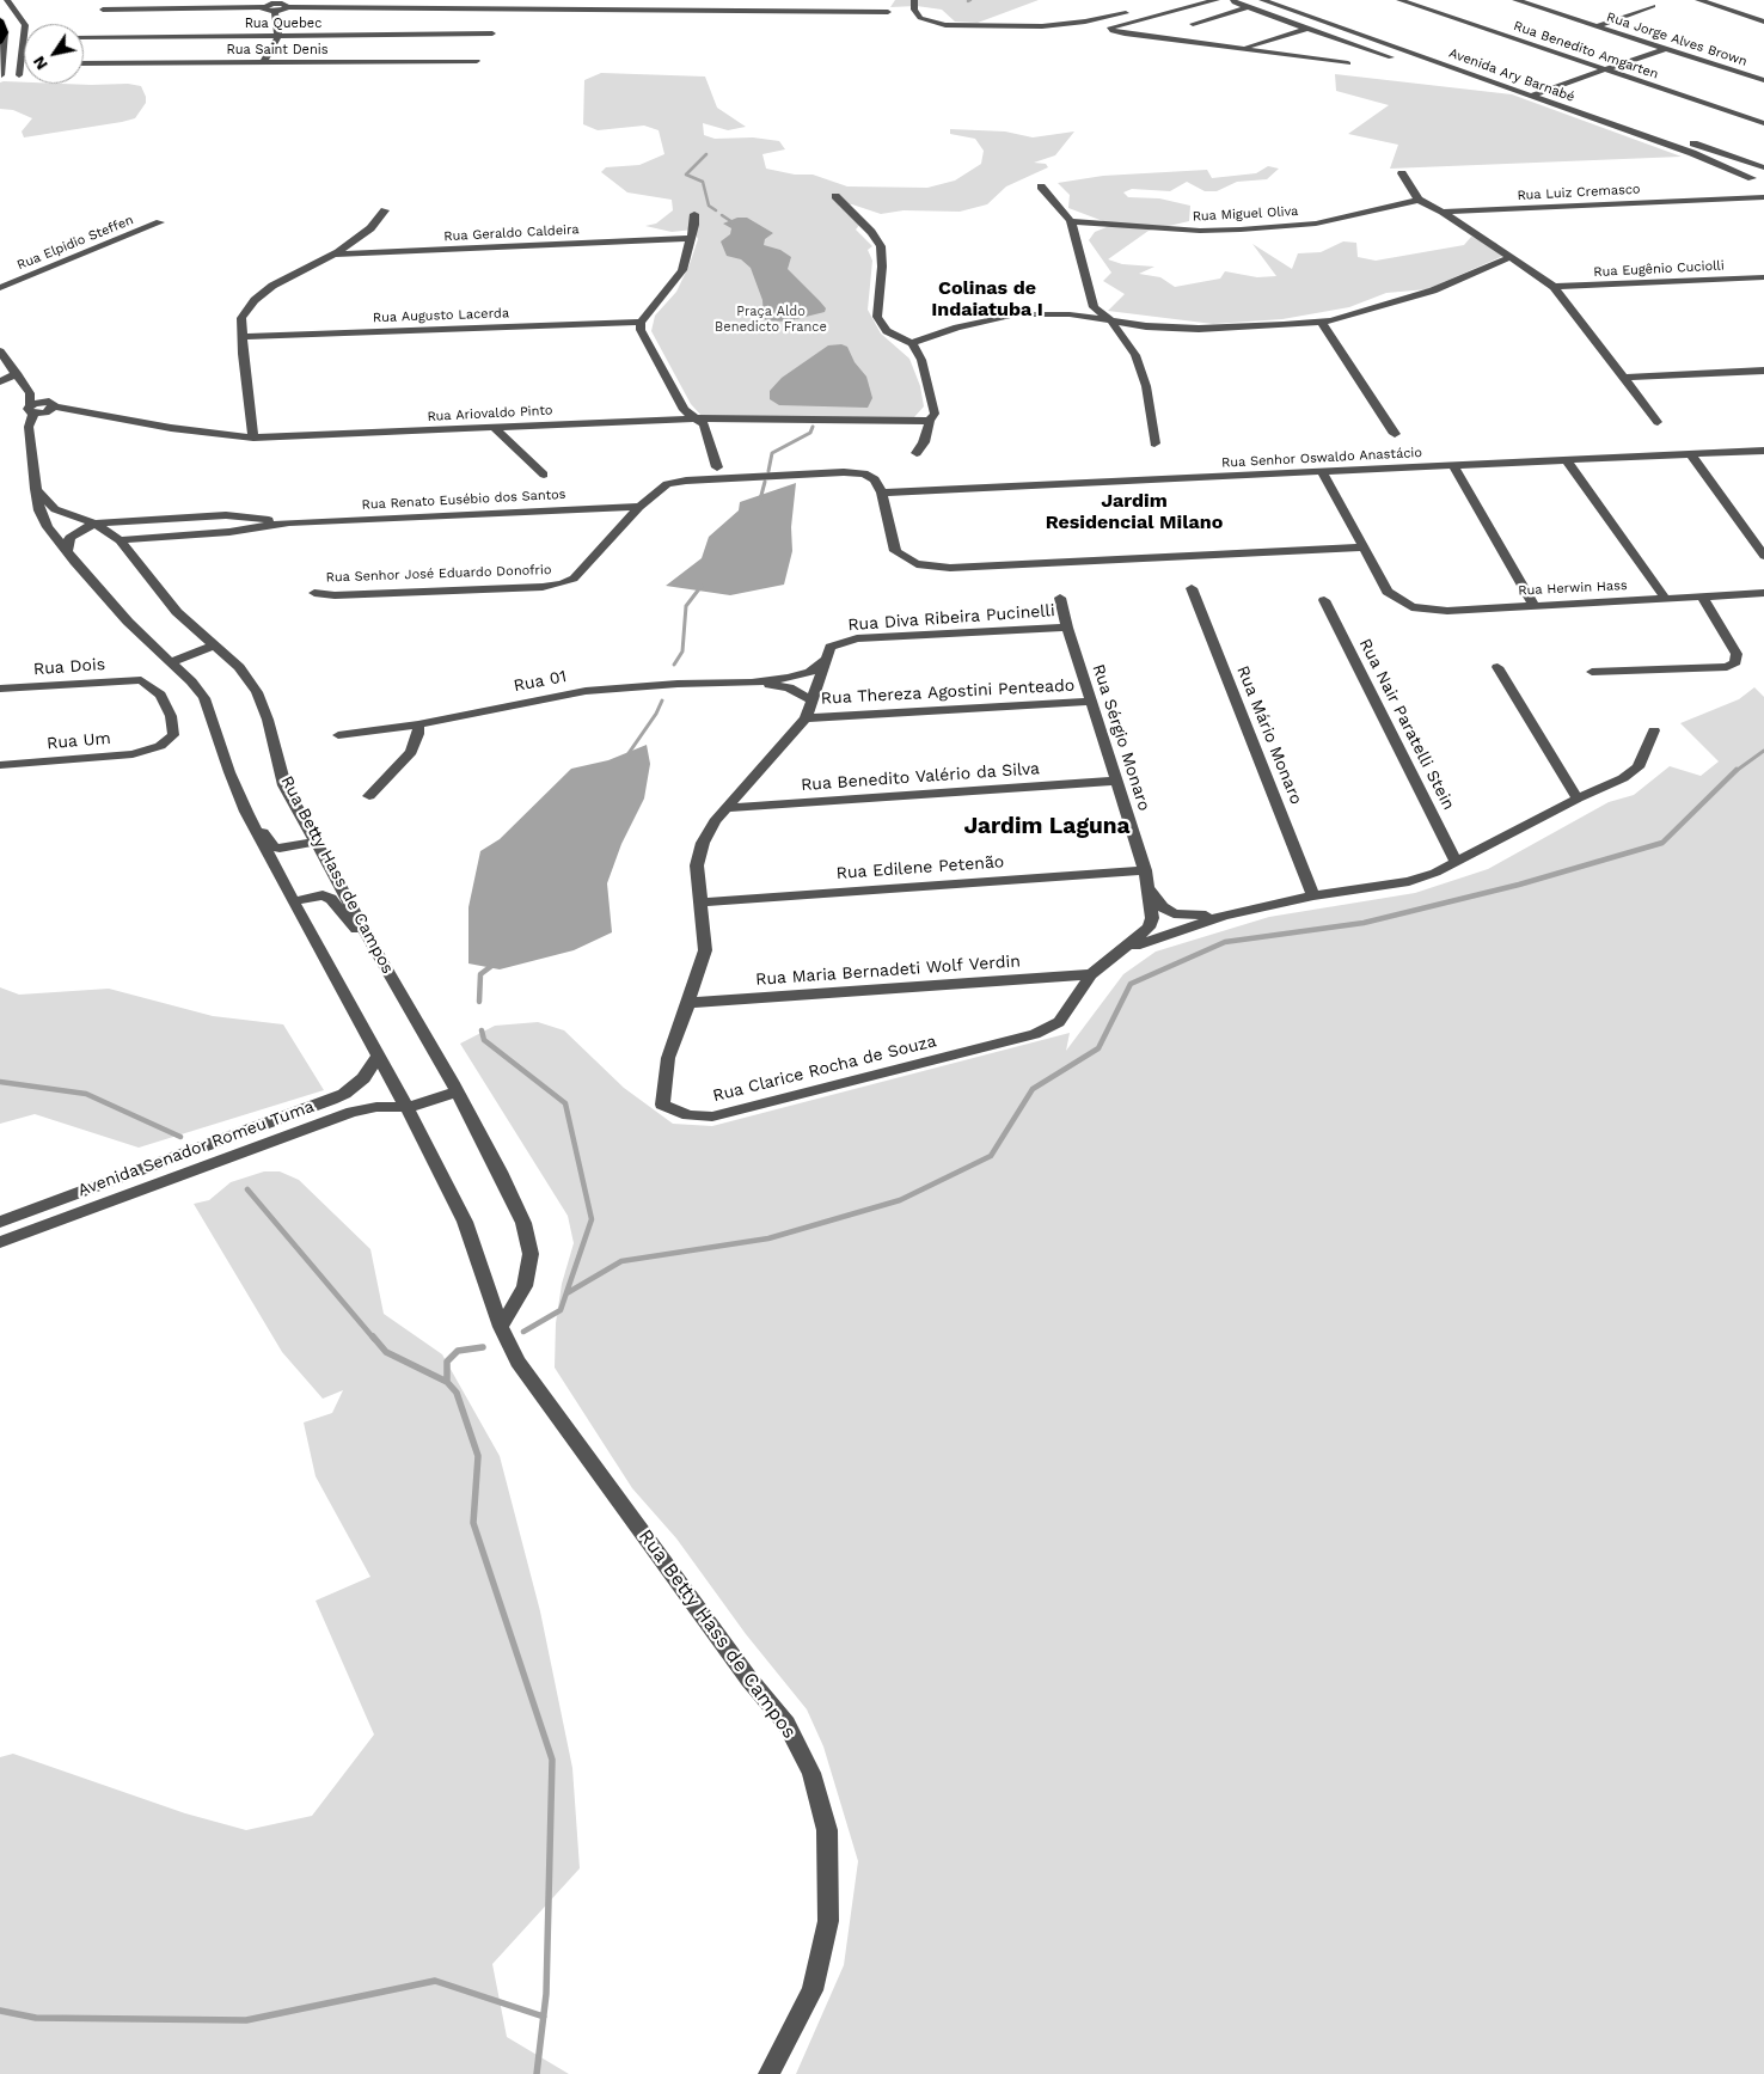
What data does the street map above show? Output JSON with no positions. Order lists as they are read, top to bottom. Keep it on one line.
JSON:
{"streets":{"street":["Rua Quebec","Rua Jorge Alves Brown","Rua Saint Denis","Rua Benedito Amgarten","Avenida Ary Barnabé","Rua Luiz Cremasco","Rua Miguel Oliva","Rua Geraldo Caldeira","Rua Elpidio Steffen","Rua Eugênio Cuciolli","Rua Augusto Lacerda","Rua Ariovaldo Pinto","Rua Senhor Oswaldo Anastácio","Rua Renato Eusébio dos Santos","Rua Senhor José Eduardo Donofrio","Rua Herwin Hass","Rua Diva Ribeira Pucinelli","Rua Dois","Rua 01","Rua Thereza Agostini Penteado","Rua Nair Paratelli Stein","Rua Mário Monaro","Rua Sérgio Monaro","Rua Um","Rua Benedito Valério da Silva","Rua Edilene Petenão","Rua Betty Hass de Campos","Rua Maria Bernadeti Wolf Verdin","Rua Clarice Rocha de Souza","Avenida Senador Romeu Tuma"]},"crossings":[["Avenida Ary Barnabé","Rua Luiz Cremasco"],["Rua Senhor Oswaldo Anastácio","Rua Senhor José Eduardo Donofrio"],["Rua Renato Eusébio dos Santos","Rua Senhor José Eduardo Donofrio"],["Rua Renato Eusébio dos Santos","Rua Betty Hass de Campos"],["Rua Diva Ribeira Pucinelli","Rua Sérgio Monaro"],["Rua Diva Ribeira Pucinelli","Rua Clarice Rocha de Souza"],["Rua Dois","Rua Um"],["Rua 01","Rua Clarice Rocha de Souza"],["Rua Thereza Agostini Penteado","Rua Sérgio Monaro"],["Rua Thereza Agostini Penteado","Rua Clarice Rocha de Souza"],["Rua Nair Paratelli Stein","Rua Clarice Rocha de Souza"],["Rua Mário Monaro","Rua Clarice Rocha de Souza"],["Rua Sérgio Monaro","Rua Benedito Valério da Silva"],["Rua Sérgio Monaro","Rua Edilene Petenão"],["Rua Sérgio Monaro","Rua Clarice Rocha de Souza"],["Rua Benedito Valério da Silva","Rua Clarice Rocha de Souza"],["Rua Edilene Petenão","Rua Clarice Rocha de Souza"],["Rua Betty Hass de Campos","Avenida Senador Romeu Tuma"],["Rua Maria Bernadeti Wolf Verdin","Rua Clarice Rocha de Souza"]],"districts":["Colinas de Indaiatuba I","Jardim Residencial Milano","Jardim Laguna"],"parks":["Praça Aldo Benedicto France"],"north":"bottom left"}
